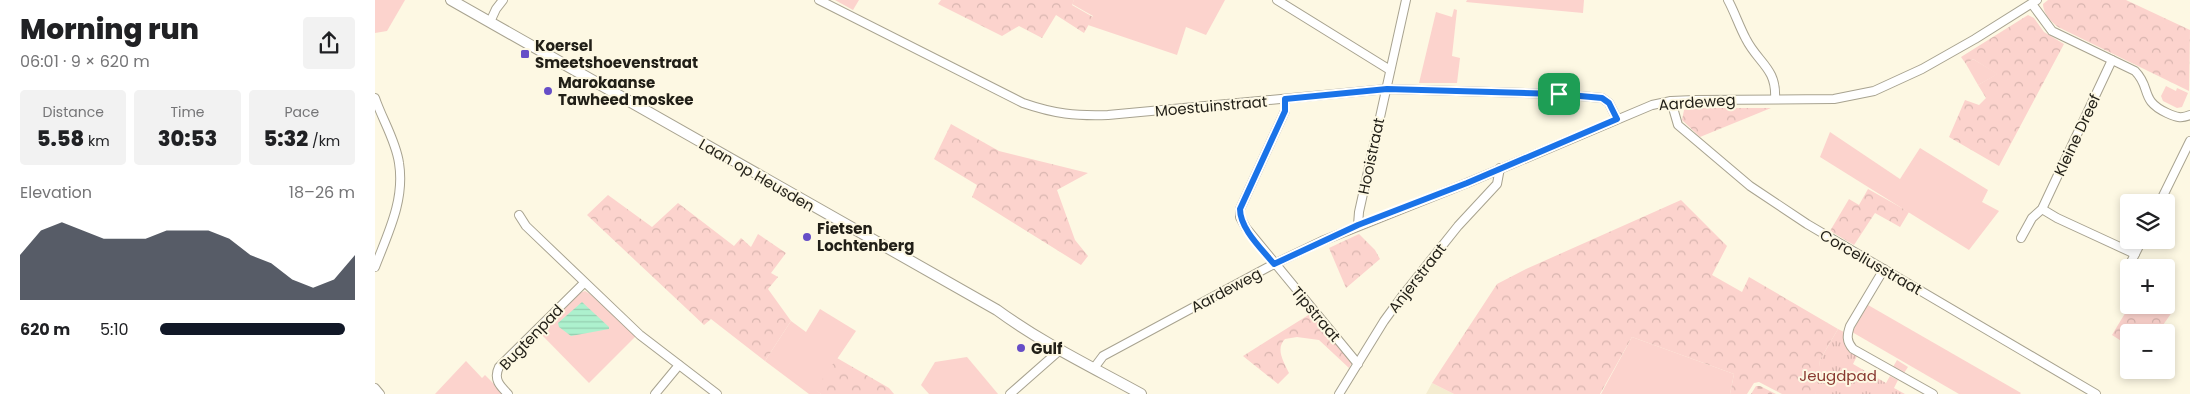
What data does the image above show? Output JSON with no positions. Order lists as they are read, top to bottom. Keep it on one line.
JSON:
{"streets":{"street":["Aardeweg","Moestuinstraat","Kleine Dreef","Hooistraat","Laan op Heusden","Corceliusstraat","Anjerstraat","Tipstraat","Bugtenpad"]},"crossings":[["Aardeweg","Moestuinstraat"],["Aardeweg","Hooistraat"],["Aardeweg","Laan op Heusden"],["Aardeweg","Corceliusstraat"],["Aardeweg","Anjerstraat"],["Aardeweg","Tipstraat"],["Moestuinstraat","Hooistraat"],["Moestuinstraat","Tipstraat"],["Anjerstraat","Tipstraat"]],"parks":["Jeugdpad"],"places":{"transit":["Koersel Smeetshoevenstraat"],"other":["Marokaanse Tawheed moskee","Fietsen Lochtenberg","Gulf"]},"page":{"heading":["Morning run","06:01 · 9 × 620 m"],"stats":[["Distance","5.58 km"],["Time","30:53"],["Pace","5:32 /km"]],"chart":["Elevation","18–26 m"],"map_buttons":["+","−"],"list":[{"name":"620 m","note":"5:10"}]}}
